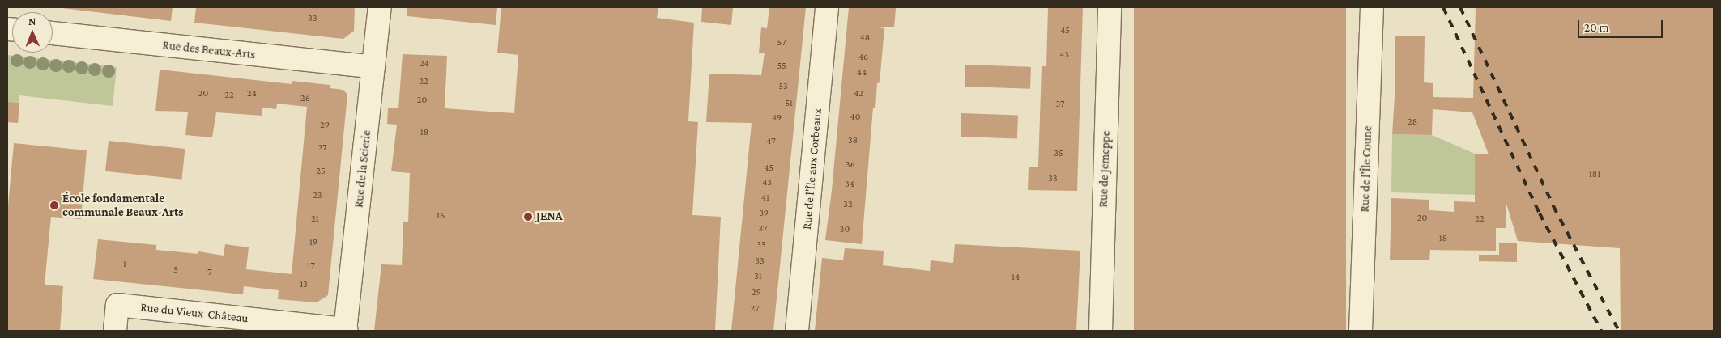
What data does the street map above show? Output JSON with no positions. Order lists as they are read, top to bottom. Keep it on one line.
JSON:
{"streets":{"street":["Rue des Beaux-Arts","Rue de la Scierie","Rue de l'Île aux Corbeaux","Rue de Jemeppe","Rue de l'Île Coune","Rue du Vieux-Château"]},"crossings":[["Rue des Beaux-Arts","Rue de la Scierie"],["Rue de la Scierie","Rue du Vieux-Château"]],"places":["École fondamentale communale Beaux-Arts","JENA"],"house_numbers":["33","45","48","57","43","46","24","55","44","22","53","20","24","42","22","26","20","51","37","40","49","28","29","18","38","47","27","35","36","45","25","181","33","43","34","23","41","32","39","16","20","21","22","37","30","18","19","35","33","1","17","5","7","31","14","13","29","27"],"scale_bar":"20 m","north":"top"}
